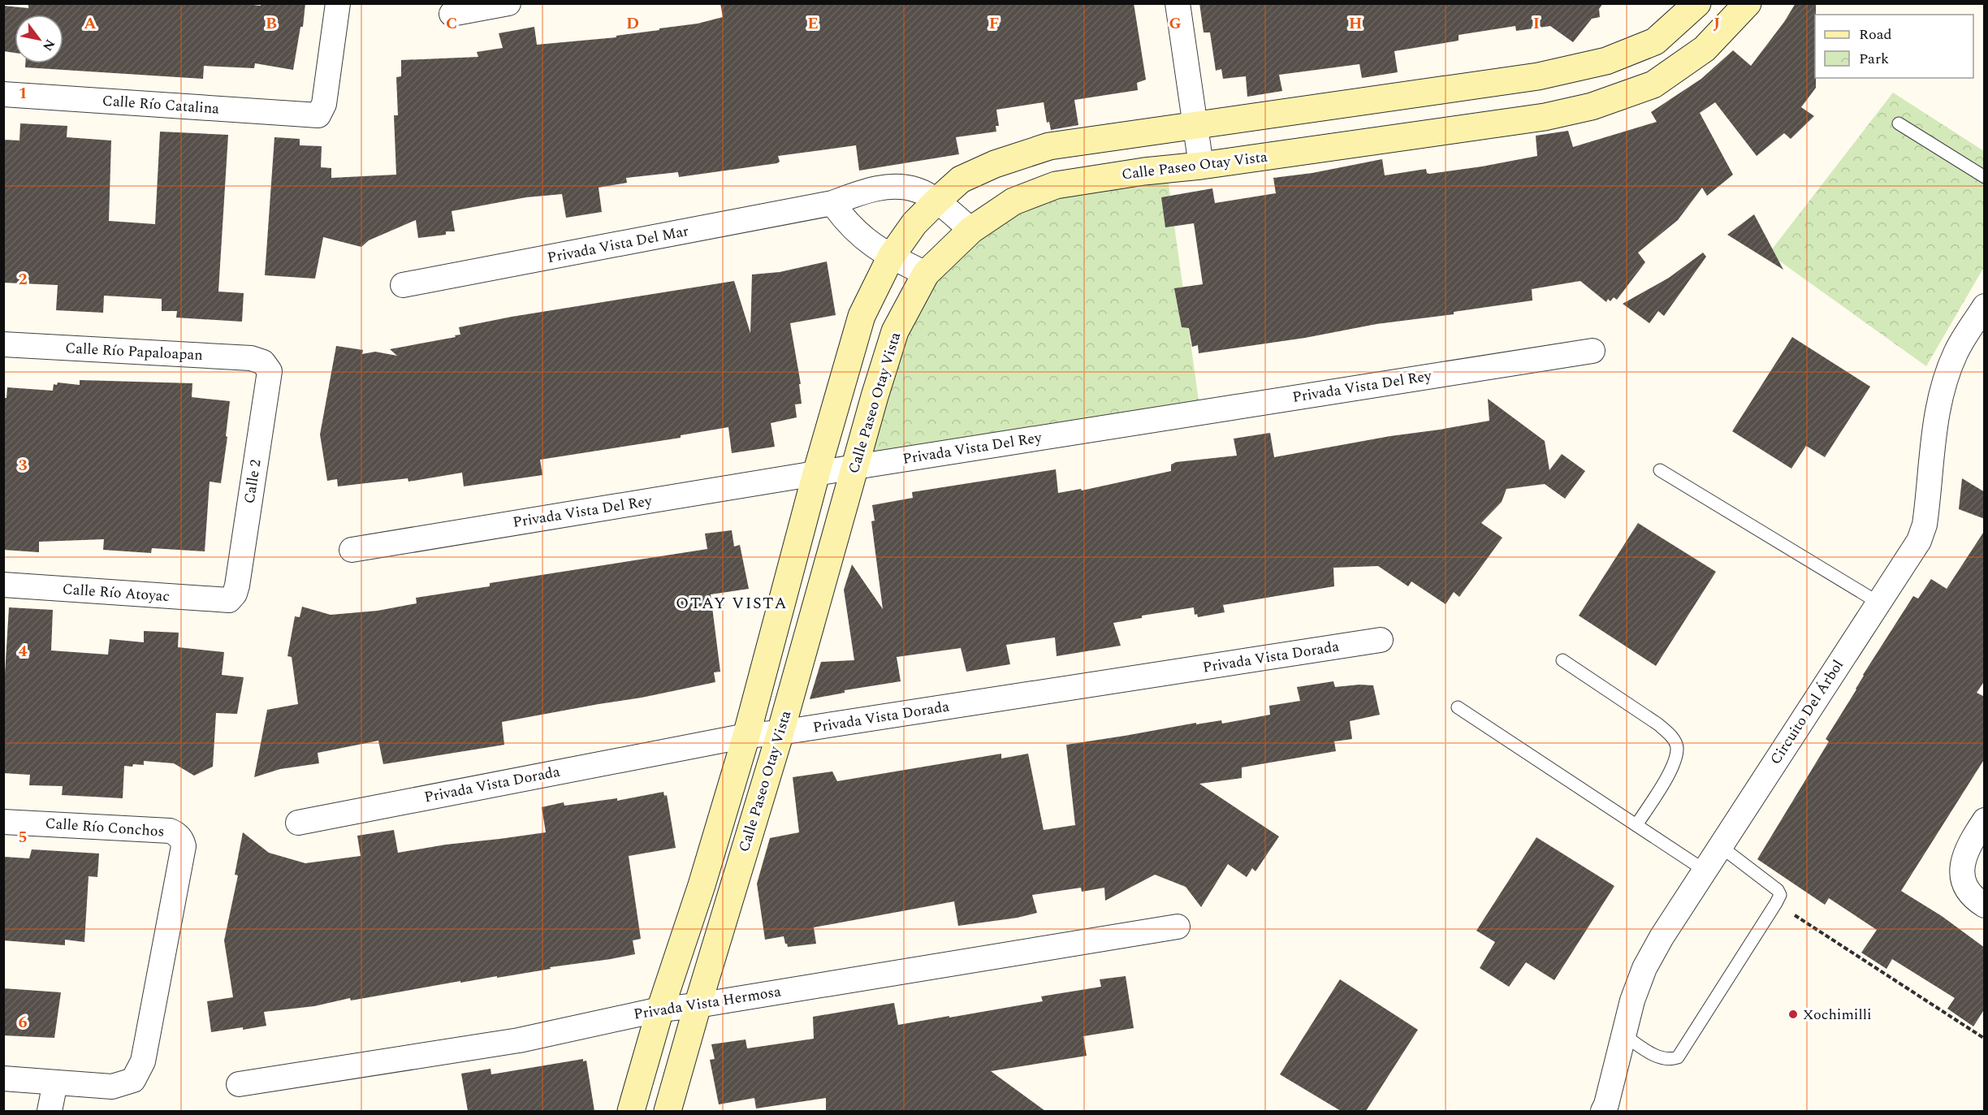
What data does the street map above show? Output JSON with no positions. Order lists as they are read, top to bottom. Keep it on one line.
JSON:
{"streets":{"street":["Calle Río Catalina","Calle Paseo Otay Vista","Privada Vista Del Mar","Calle Río Papaloapan","Privada Vista Del Rey","Calle 2","Calle Río Atoyac","Privada Vista Dorada","Circuito Del Árbol","Calle Río Conchos","Privada Vista Hermosa"]},"crossings":[["Calle Paseo Otay Vista","Privada Vista Del Mar"],["Calle Paseo Otay Vista","Privada Vista Del Rey"],["Calle Paseo Otay Vista","Privada Vista Dorada"],["Calle Paseo Otay Vista","Privada Vista Hermosa"],["Calle Río Papaloapan","Calle 2"],["Calle 2","Calle Río Atoyac"]],"districts":["OTAY VISTA"],"places":["Xochimilli"],"legend":["Road","Park"],"north":"bottom right","grid":{"columns":["A","B","C","D","E","F","G","H","I","J"],"rows":["1","2","3","4","5","6"]}}
